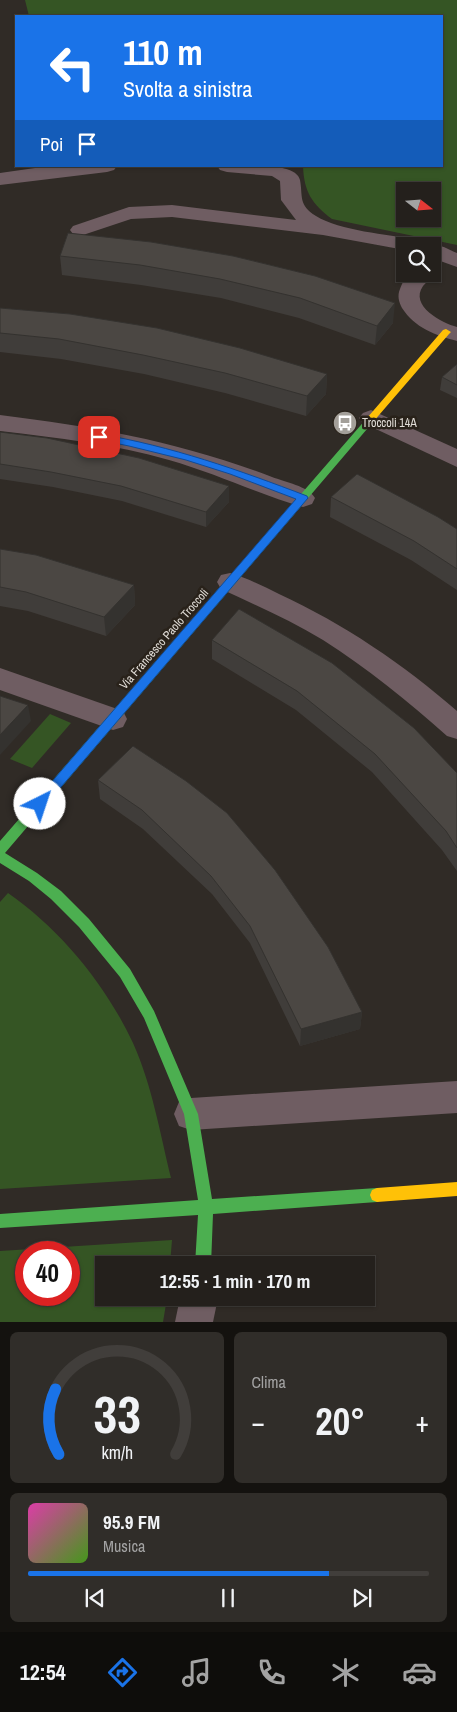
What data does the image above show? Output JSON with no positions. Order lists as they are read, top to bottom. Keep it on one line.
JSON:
{"streets":{"street":["Via Francesco Paolo Troccoli"]},"places":{"bus stop":["Troccoli 14A"]},"north":"right","page":{"turn":["110 m","Svolta a sinistra"],"then":"Poi","limit":"40","trip":"12:55 · 1 min · 170 m","tile":"Clima","heat":["−","20°","+"],"song":["95.9 FM","Musica"],"tabs":"12:54","gauge":["33","km/h"]}}
